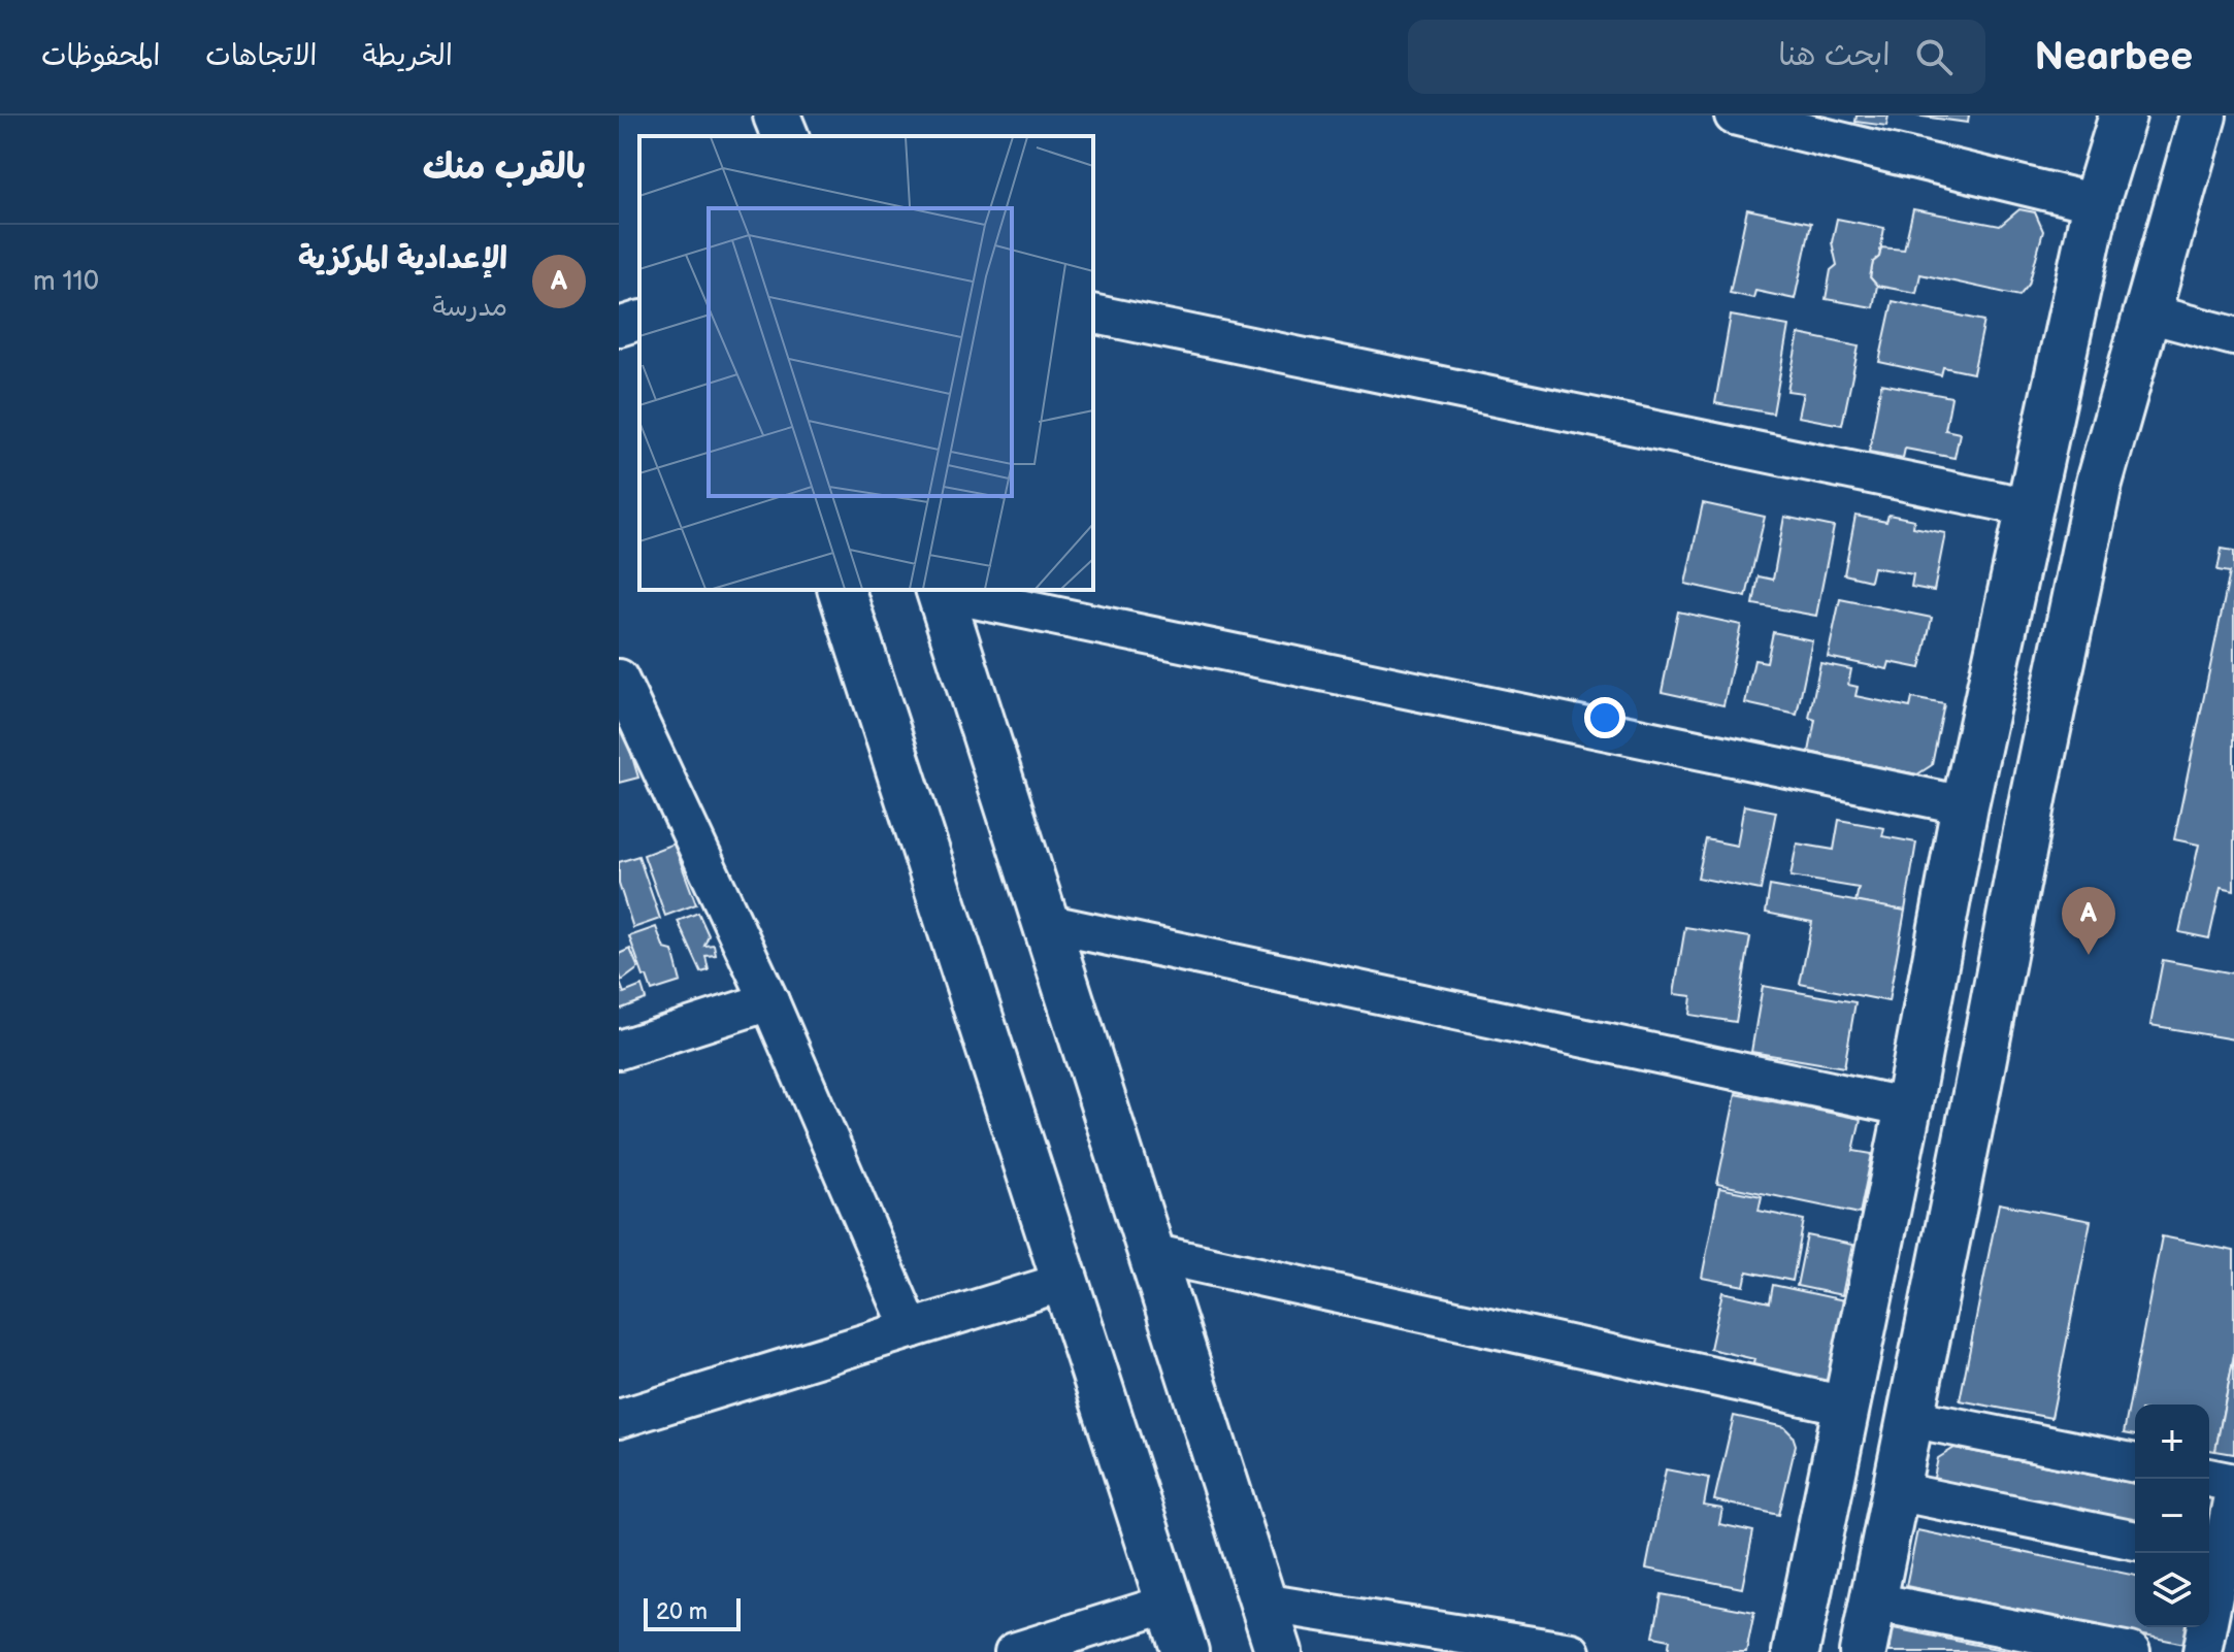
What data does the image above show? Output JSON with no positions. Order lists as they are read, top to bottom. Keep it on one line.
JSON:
{"scale_bar":"20 m","page":{"header":"Nearbee","search":"ابحث هنا","nav":["الخريطة","الاتجاهات","المحفوظات"],"heading":"بالقرب منك","list":[{"mark":"A","name":"الإعدادية المركزية","note":"مدرسة","value":"110 m"}],"pins":"A","map_buttons":["+","−"],"scale":"20 m"}}
